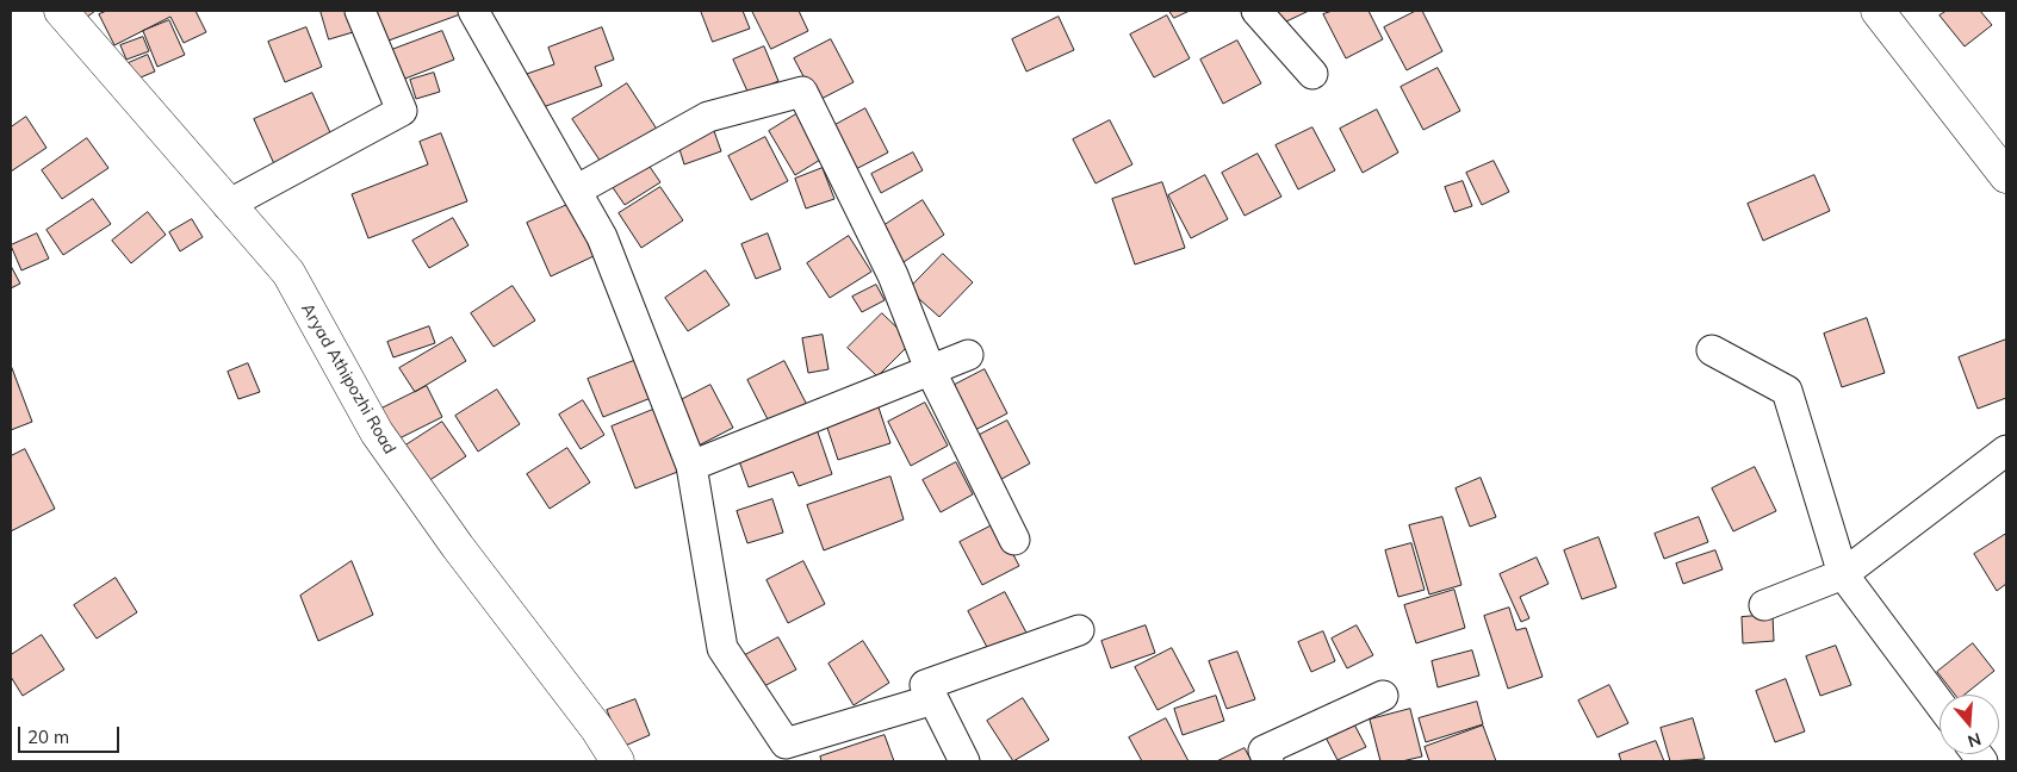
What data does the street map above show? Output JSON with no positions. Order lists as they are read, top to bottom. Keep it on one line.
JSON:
{"streets":{"street":["Aryad Athipozhi Road"]},"scale_bar":"20 m","north":"bottom"}
